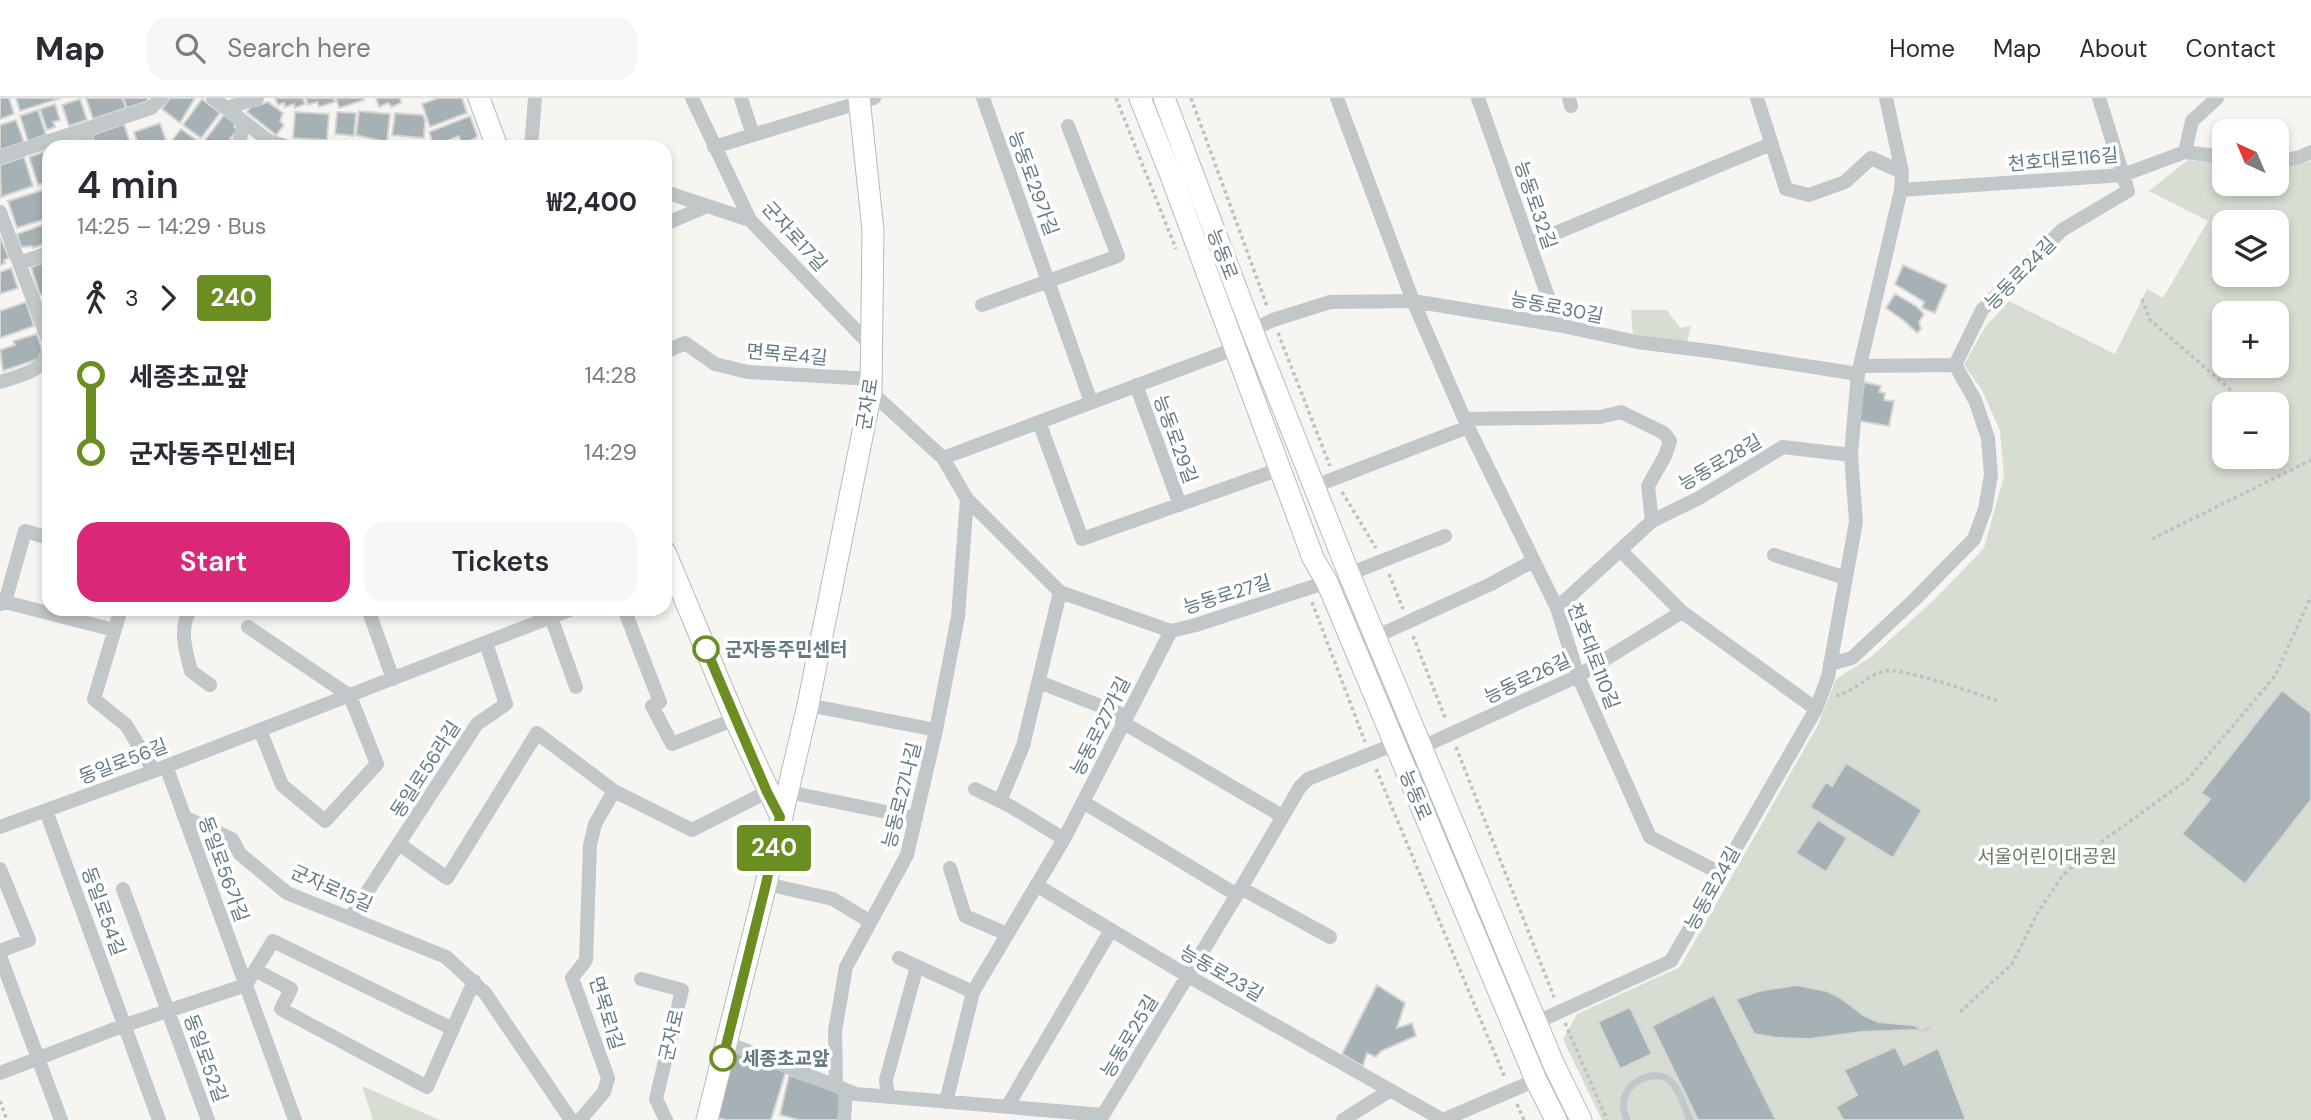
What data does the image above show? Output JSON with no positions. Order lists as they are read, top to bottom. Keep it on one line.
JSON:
{"streets":{"main road":["능동로","능동로24길","군자로"],"street":["천호대로116길","능동로29가길","능동로32길","군자로17길","능동로30길","면목로4길","능동로29길","능동로28길","능동로27길","천호대로110길","능동로26길","능동로27가길","동일로56길","동일로56라길","능동로27나길","동일로56가길","군자로15길","동일로54길","능동로23길","면목로1길","능동로25길","동일로52길"]},"crossings":[["천호대로116길","능동로24길"],["능동로29가길","능동로29길"],["능동로32길","능동로30길"],["군자로17길","군자로"],["능동로","능동로24길"],["능동로","능동로30길"],["능동로","능동로29길"],["능동로","능동로27길"],["능동로","능동로26길"],["능동로","능동로23길"],["능동로","능동로25길"],["능동로24길","능동로30길"],["능동로24길","능동로28길"],["능동로24길","천호대로110길"],["능동로30길","천호대로110길"],["면목로4길","군자로"],["면목로4길","능동로27길"],["군자로","능동로27길"],["군자로","능동로25길"],["능동로29길","능동로27길"],["능동로28길","천호대로110길"],["능동로27길","능동로27가길"],["능동로27길","능동로27나길"],["천호대로110길","능동로26길"],["능동로27가길","능동로23길"],["능동로27가길","능동로25길"],["동일로56길","동일로56라길"],["동일로56길","동일로56가길"],["동일로56길","동일로54길"],["동일로56라길","군자로15길"],["능동로27나길","능동로25길"],["동일로56가길","군자로15길"],["동일로54길","동일로52길"],["능동로23길","능동로25길"]],"parks":["서울어린이대공원"],"places":["군자동주민센터","세종초교앞"],"lines":["bus line 240"],"north":"top left","page":{"header":"Map","search":"Search here","nav":["Home","Map","About","Contact"],"on_map":"240","map_buttons":["+","−"],"heading":["4 min","14:25 – 14:29 · Bus","₩2,400"],"legs":["3","240"],"list":[{"name":"세종초교앞","value":"14:28"},{"name":"군자동주민센터","value":"14:29"}],"buttons":["Start","Tickets"]}}
